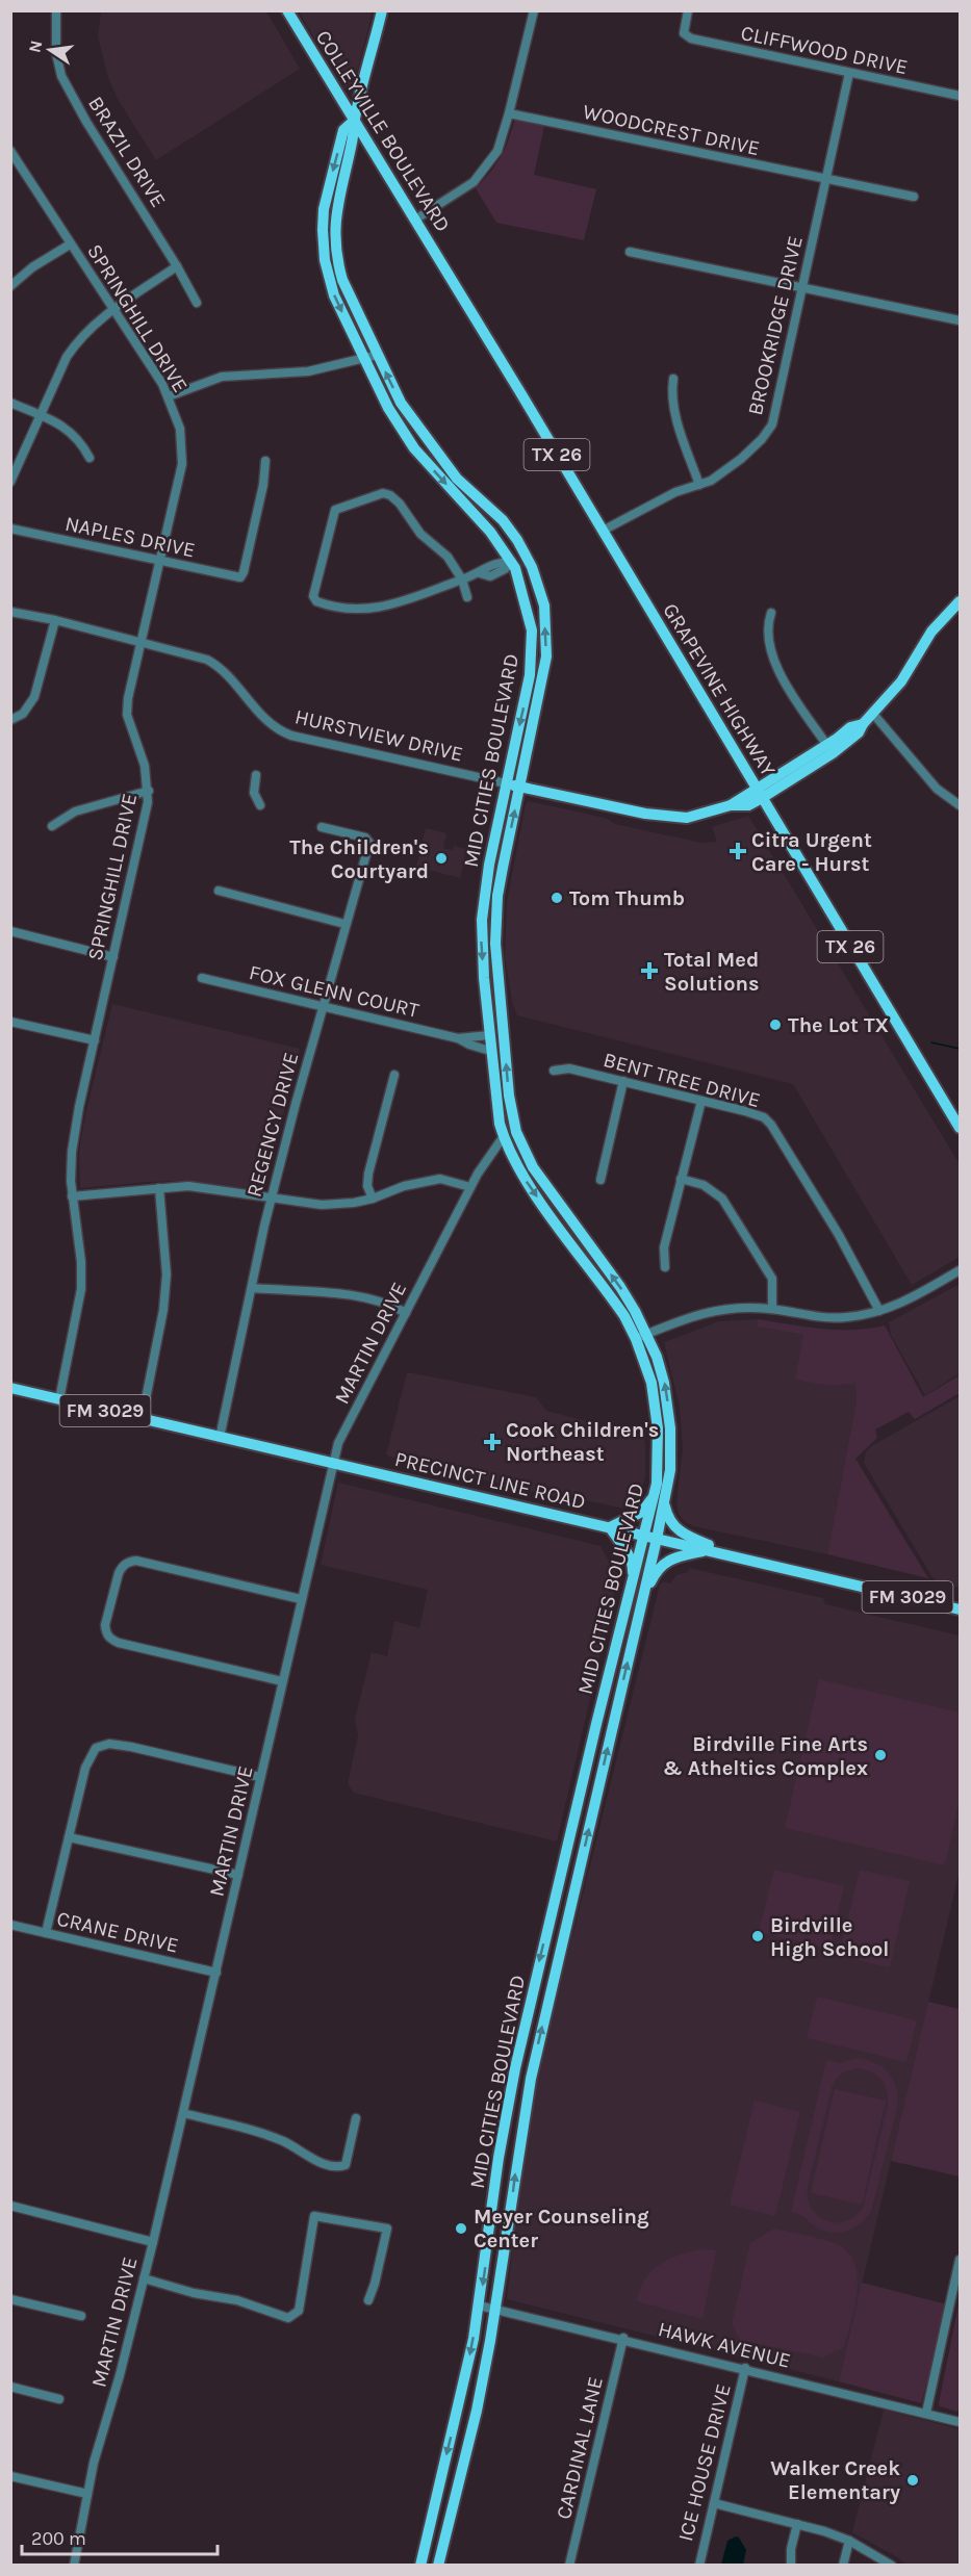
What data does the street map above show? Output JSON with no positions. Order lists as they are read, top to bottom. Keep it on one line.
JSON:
{"streets":{"main road":["COLLEYVILLE BOULEVARD","TX 26","GRAPEVINE HIGHWAY","HURSTVIEW DRIVE","MID CITIES BOULEVARD","FM 3029","PRECINCT LINE ROAD"],"street":["CLIFFWOOD DRIVE","WOODCREST DRIVE","BRAZIL DRIVE","SPRINGHILL DRIVE","BROOKRIDGE DRIVE","NAPLES DRIVE","FOX GLENN COURT","BENT TREE DRIVE","REGENCY DRIVE","MARTIN DRIVE","CRANE DRIVE","HAWK AVENUE","CARDINAL LANE","ICE HOUSE DRIVE"]},"crossings":[["CLIFFWOOD DRIVE","BROOKRIDGE DRIVE"],["WOODCREST DRIVE","BROOKRIDGE DRIVE"],["COLLEYVILLE BOULEVARD","GRAPEVINE HIGHWAY"],["COLLEYVILLE BOULEVARD","MID CITIES BOULEVARD"],["SPRINGHILL DRIVE","NAPLES DRIVE"],["SPRINGHILL DRIVE","HURSTVIEW DRIVE"],["SPRINGHILL DRIVE","PRECINCT LINE ROAD"],["BROOKRIDGE DRIVE","GRAPEVINE HIGHWAY"],["GRAPEVINE HIGHWAY","HURSTVIEW DRIVE"],["HURSTVIEW DRIVE","MID CITIES BOULEVARD"],["MID CITIES BOULEVARD","FOX GLENN COURT"],["MID CITIES BOULEVARD","MARTIN DRIVE"],["MID CITIES BOULEVARD","PRECINCT LINE ROAD"],["MID CITIES BOULEVARD","HAWK AVENUE"],["FOX GLENN COURT","REGENCY DRIVE"],["REGENCY DRIVE","PRECINCT LINE ROAD"],["MARTIN DRIVE","PRECINCT LINE ROAD"],["MARTIN DRIVE","CRANE DRIVE"],["HAWK AVENUE","CARDINAL LANE"],["HAWK AVENUE","ICE HOUSE DRIVE"]],"places":{"health":["Citra Urgent Care - Hurst","Total Med Solutions","Cook Children's Northeast"],"other":["The Children's Courtyard","Tom Thumb","The Lot TX","Birdville Fine Arts & Atheltics Complex","Birdville High School","Meyer Counseling Center","Walker Creek Elementary"]},"scale_bar":"200 m","north":"left"}
